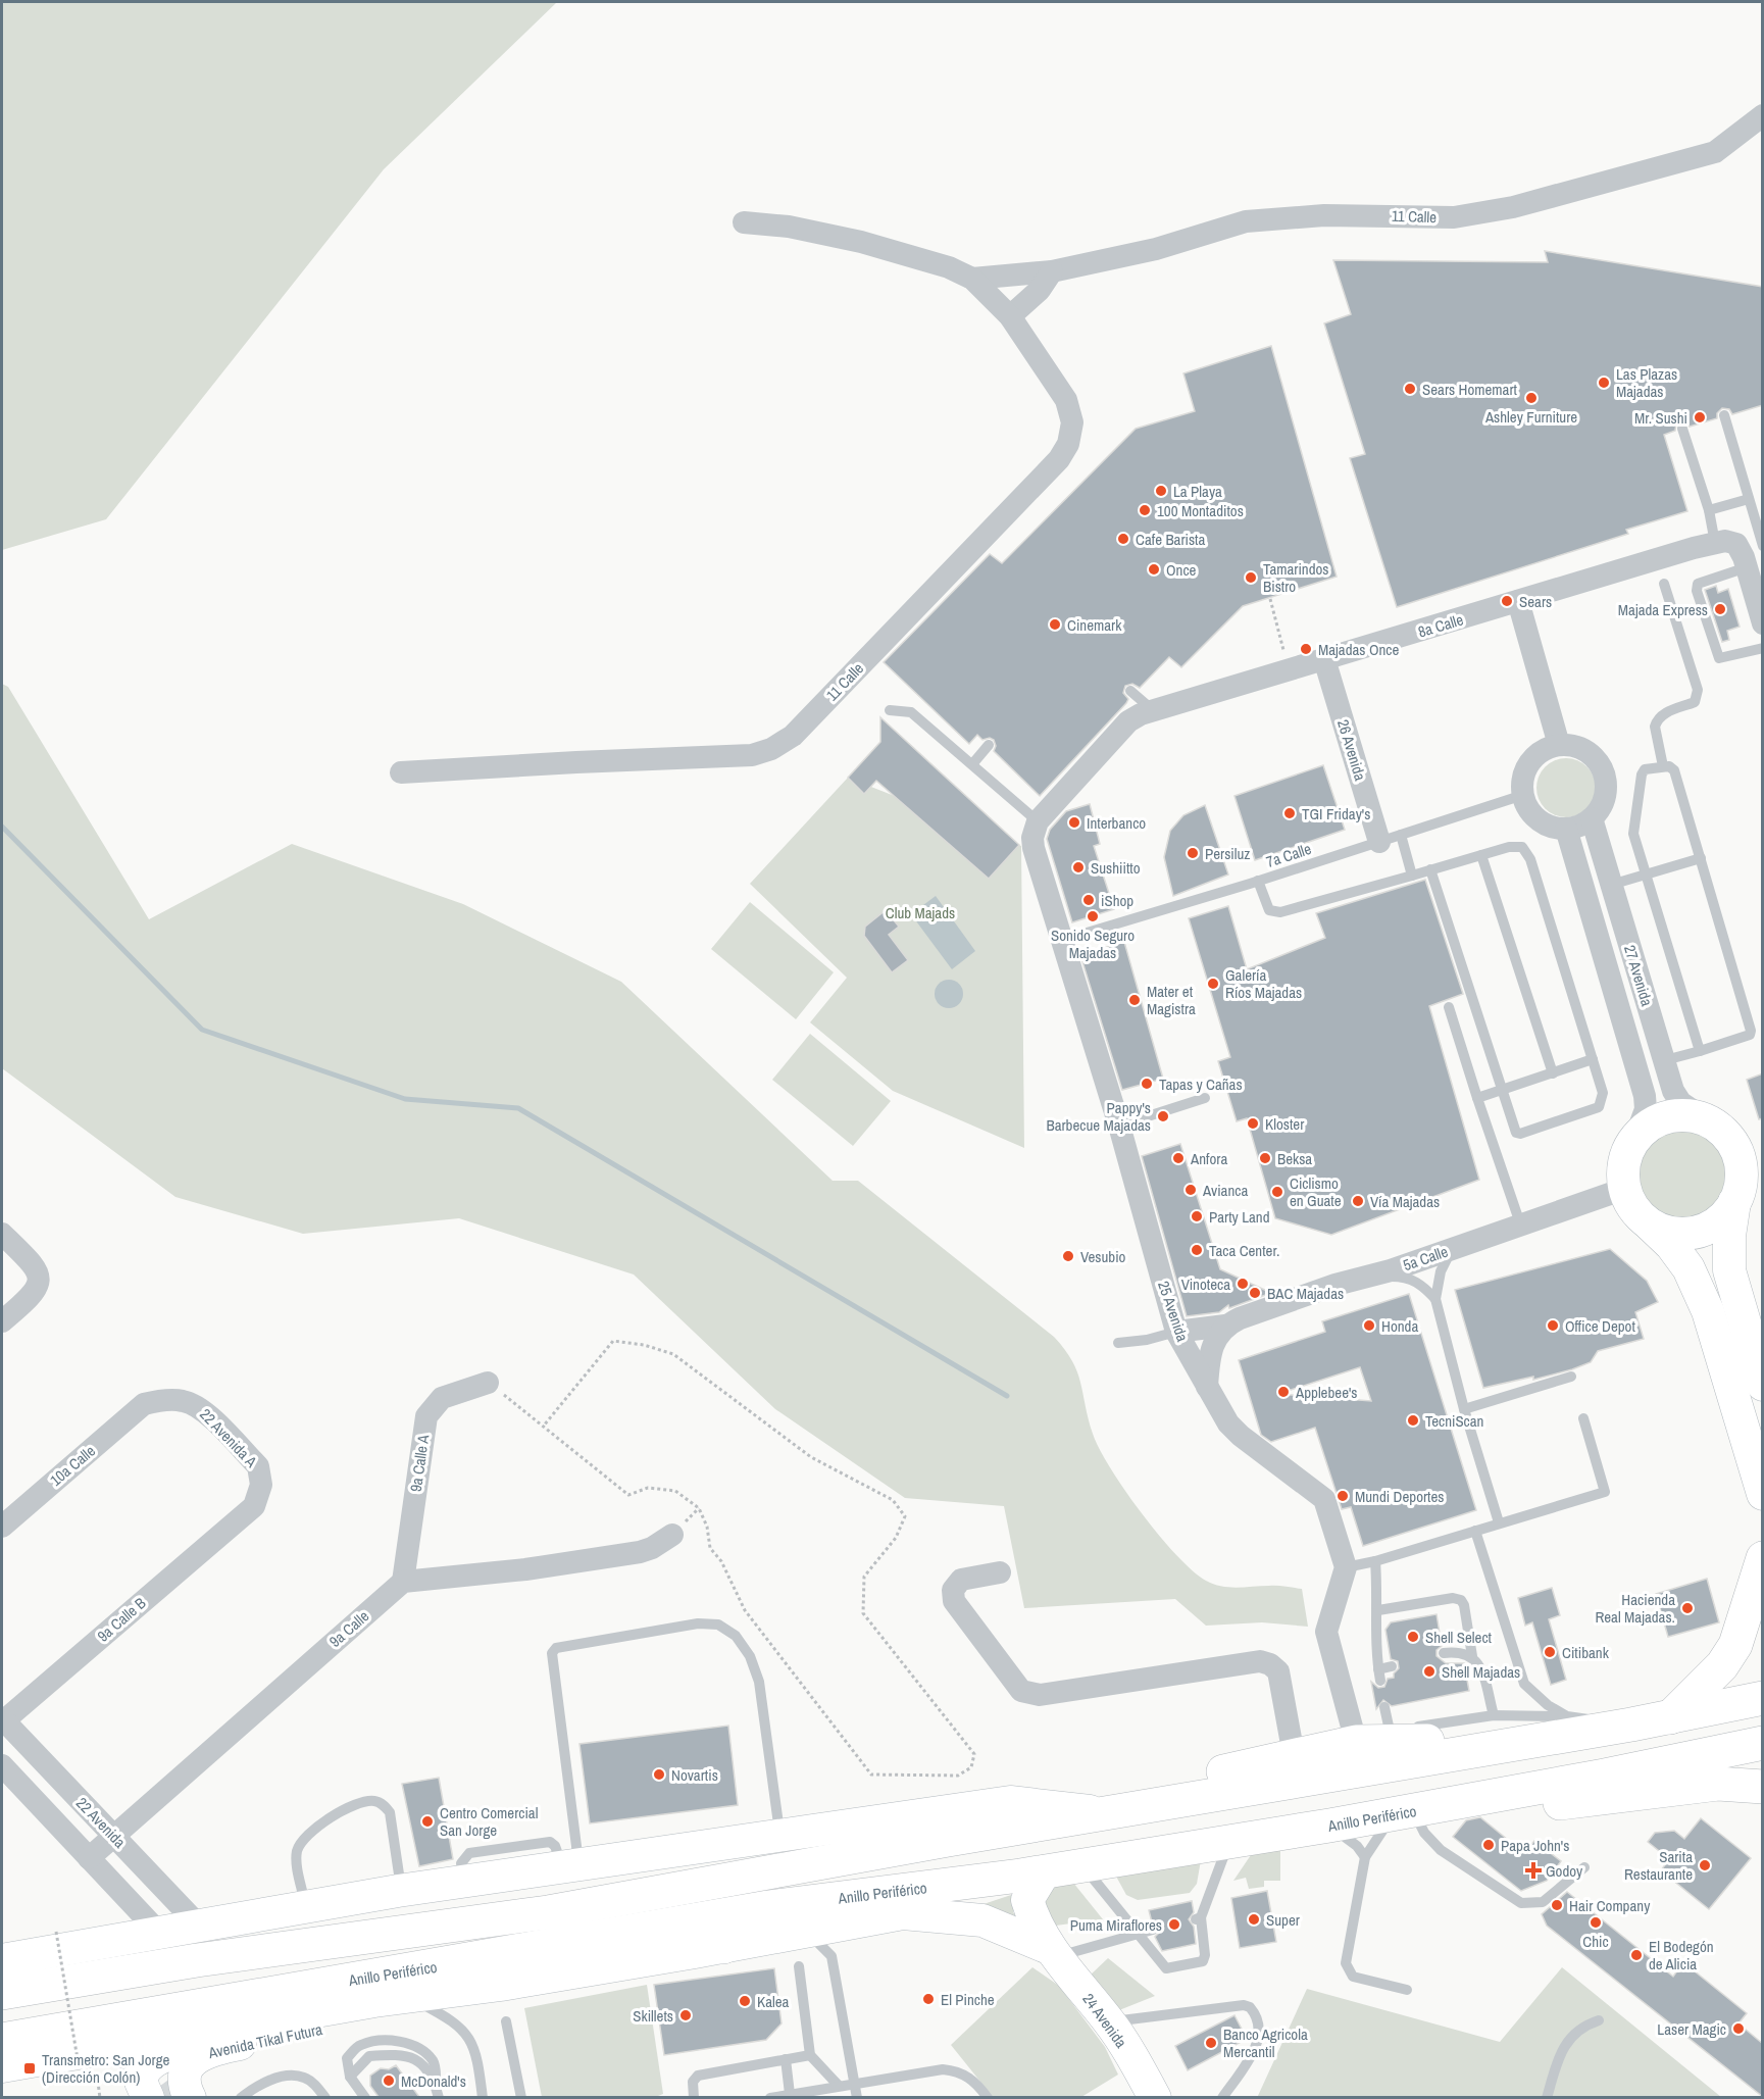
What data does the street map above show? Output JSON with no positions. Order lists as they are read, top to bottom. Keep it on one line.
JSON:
{"streets":{"highway":["Anillo Periférico"],"street":["11 Calle","8a Calle","26 Avenida","27 Avenida","5a Calle","25 Avenida","22 Avenida A","9a Calle A","10a Calle","9a Calle B","9a Calle","22 Avenida","24 Avenida","Avenida Tikal Futura"],"lane":["7a Calle"]},"crossings":[["8a Calle","26 Avenida"],["8a Calle","25 Avenida"],["26 Avenida","7a Calle"],["7a Calle","27 Avenida"],["7a Calle","25 Avenida"],["27 Avenida","5a Calle"],["5a Calle","25 Avenida"],["22 Avenida A","10a Calle"],["22 Avenida A","9a Calle B"],["9a Calle A","9a Calle"],["9a Calle B","22 Avenida"],["9a Calle","22 Avenida"],["Anillo Periférico","24 Avenida"],["Anillo Periférico","Avenida Tikal Futura"]],"parks":["Club Majads"],"places":{"other":["Las Plazas Majadas","Sears Homemart","Ashley Furniture","Mr. Sushi","La Playa","100 Montaditos","Cafe Barista","Once","Tamarindos Bistro","Sears","Majada Express","Cinemark","Majadas Once","TGI Friday's","Interbanco","Persiluz","Sushiitto","iShop","Sonido Seguro Majadas","Galería Ríos Majadas","Mater et Magistra","Tapas y Cañas","Pappy's Barbecue Majadas","Kloster","Anfora","Beksa","Avianca","Ciclismo en Guate","Vía Majadas","Party Land","Taca Center.","Vesubio","Vinoteca","BAC Majadas","Honda","Office Depot","Applebee's","TecniScan","Mundi Deportes","Hacienda Real Majadas.","Shell Select","Citibank","Shell Majadas","Novartis","Centro Comercial San Jorge","Papa John's","Sarita Restaurante","Hair Company","Super","Chic","Puma Miraflores","El Bodegón de Alicia","El Pinche","Kalea","Skillets","Laser Magic","Banco Agricola Mercantil","McDonald's"],"health":["Godoy"],"transit":["Transmetro: San Jorge (Dirección Colón)"]}}
